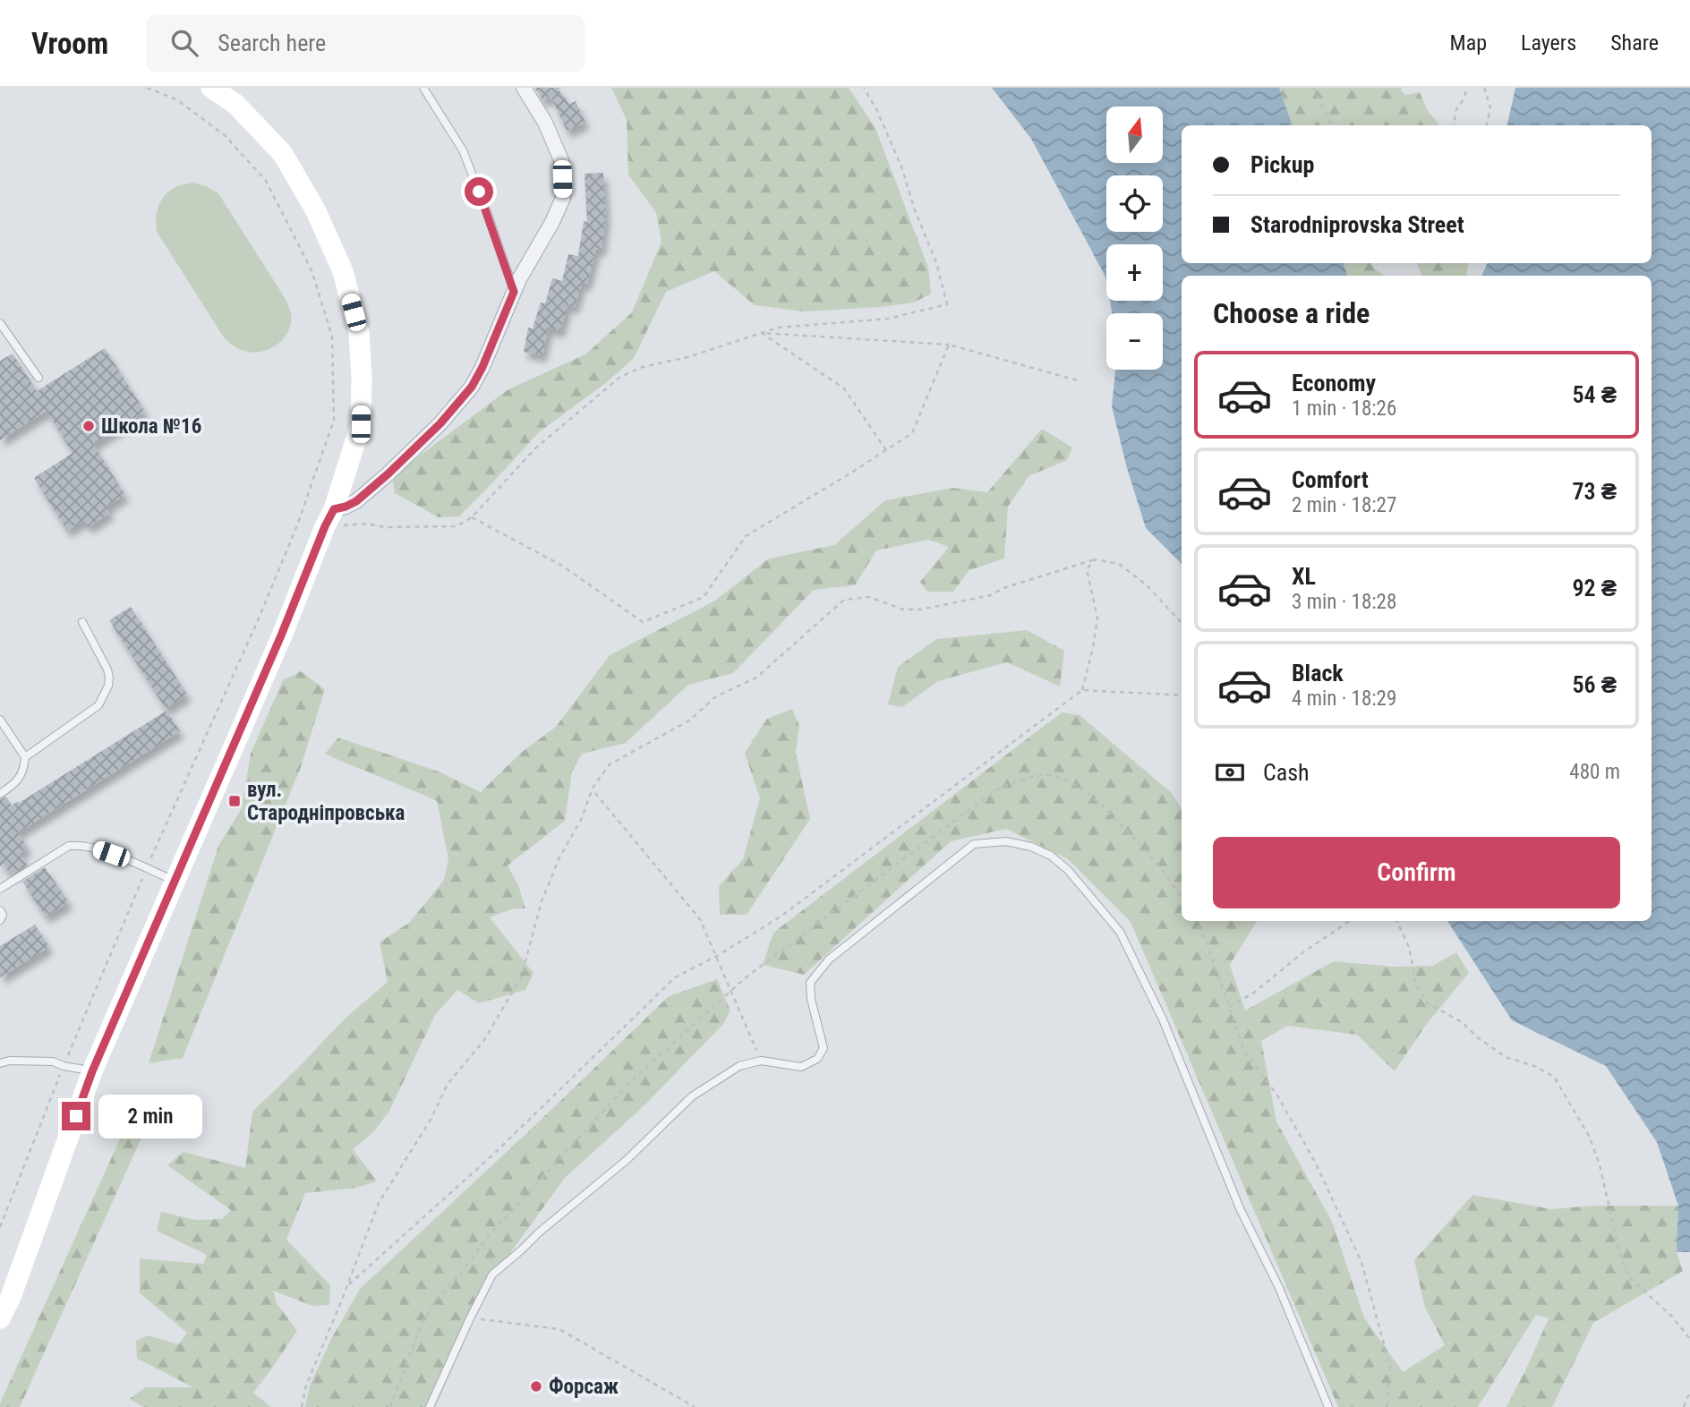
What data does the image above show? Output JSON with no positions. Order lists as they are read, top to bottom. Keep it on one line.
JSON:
{"places":{"other":["Школа №16","Форсаж"],"transit":["вул. Стародніпровська"]},"north":"top","page":{"header":"Vroom","search":"Search here","nav":["Map","Layers","Share"],"map_buttons":["+","−"],"banner":["Pickup","Starodniprovska Street"],"heading":"Choose a ride","list":[{"name":"Economy","note":"1 min · 18:26","value":"54 ₴"},{"name":"Comfort","note":"2 min · 18:27","value":"73 ₴"},{"name":"XL","note":"3 min · 18:28","value":"92 ₴"},{"name":"Black","note":"4 min · 18:29","value":"56 ₴"}],"pay":["Cash","480 m"],"buttons":"Confirm","bubble":"2 min"}}
